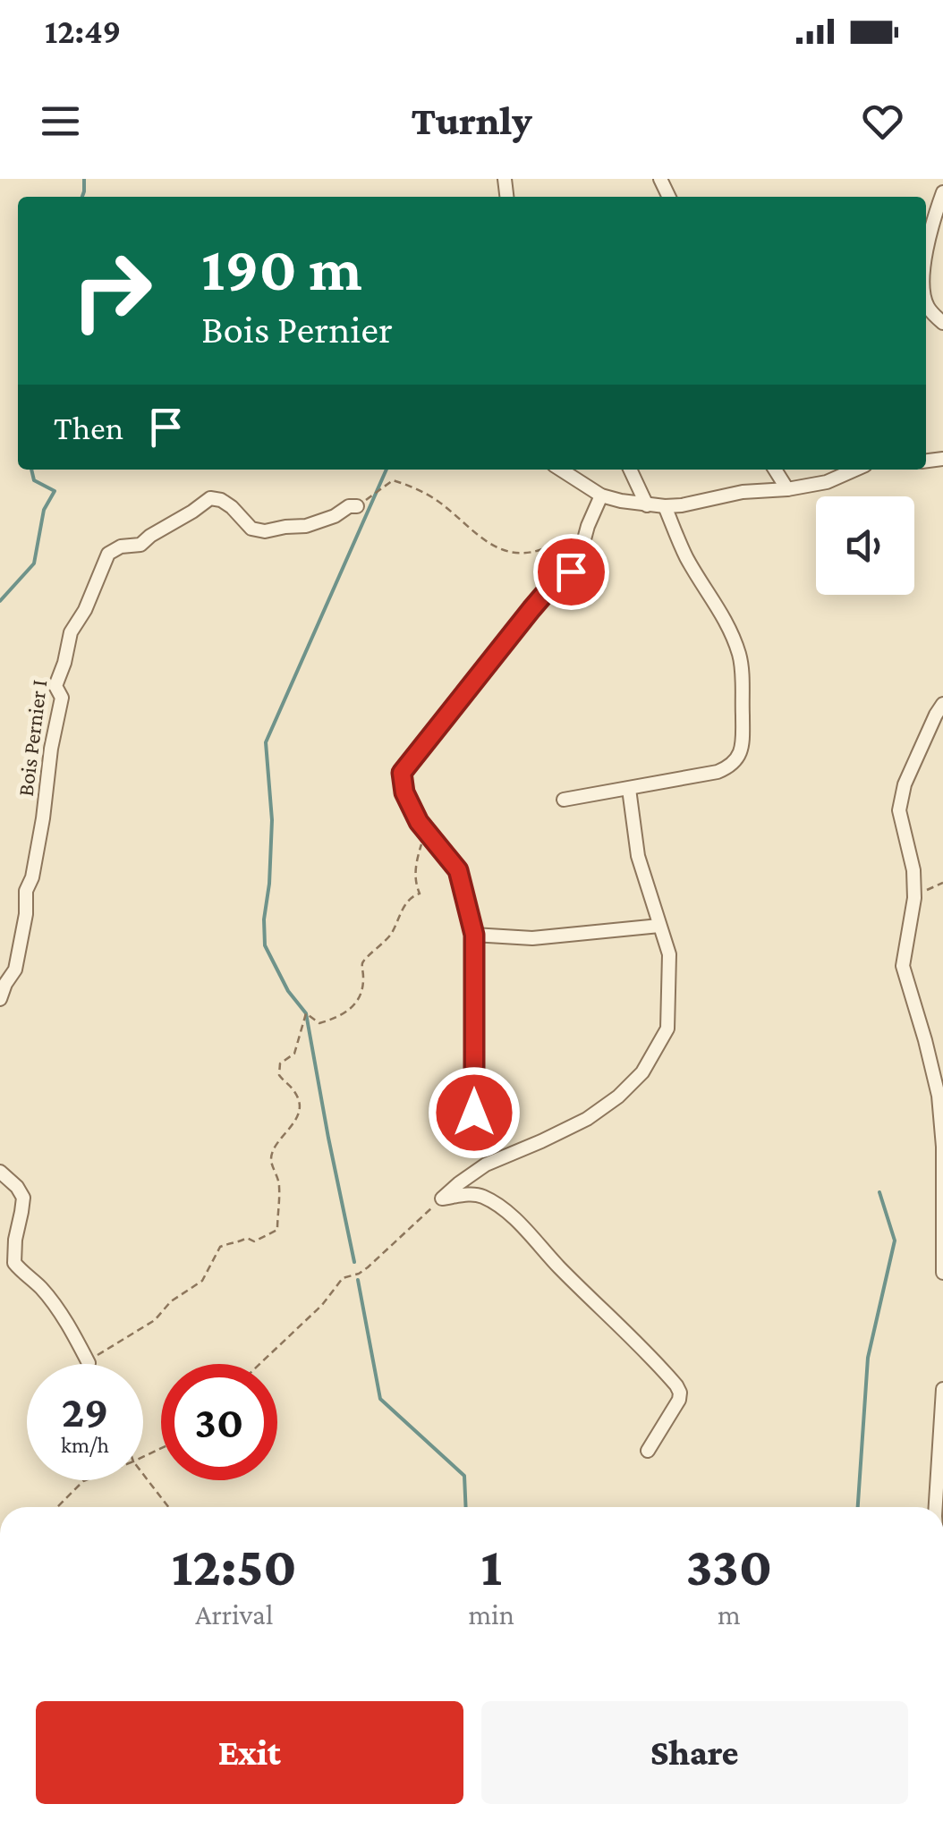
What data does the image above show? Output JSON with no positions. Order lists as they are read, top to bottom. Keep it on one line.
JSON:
{"streets":{"street":["Bois Pernier I"]},"page":{"status":"12:49","header":"Turnly","turn":["190 m","Bois Pernier"],"then":"Then","speed":"29 km/h","limit":"30","eta":["12:50","Arrival","1","min","330","m"],"buttons":["Exit","Share"]}}
